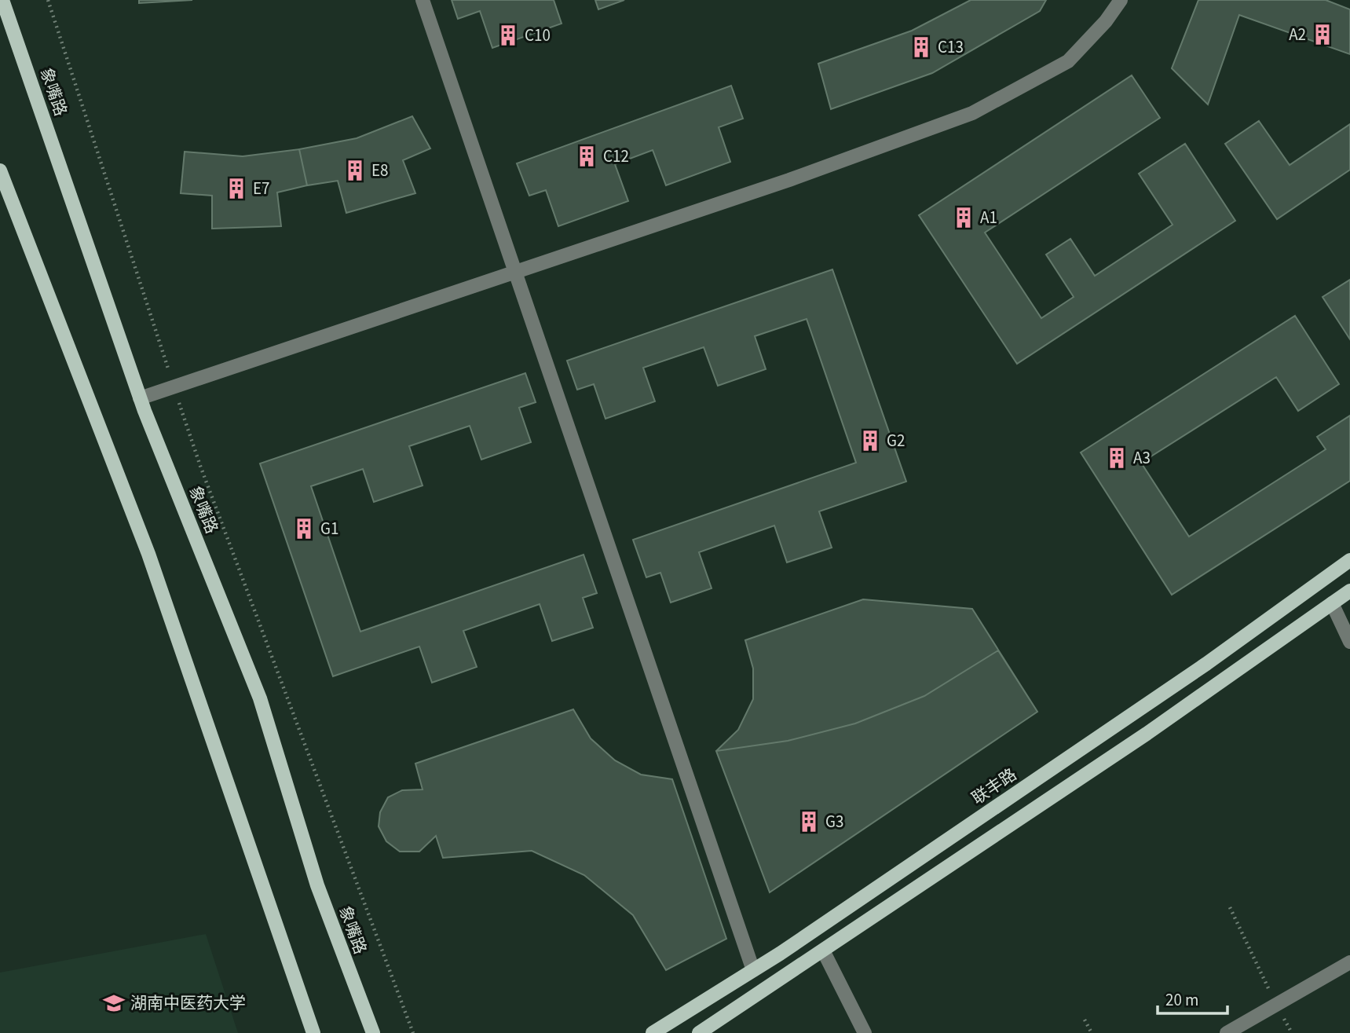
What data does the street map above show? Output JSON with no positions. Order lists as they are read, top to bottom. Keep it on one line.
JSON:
{"streets":{"main road":["象嘴路","联丰路"]},"places":{"building":["A2","C10","C13","C12","E8","E7","A1","G2","A3","G1","G3"],"school or university":["湖南中医药大学"]},"scale_bar":"20 m"}
